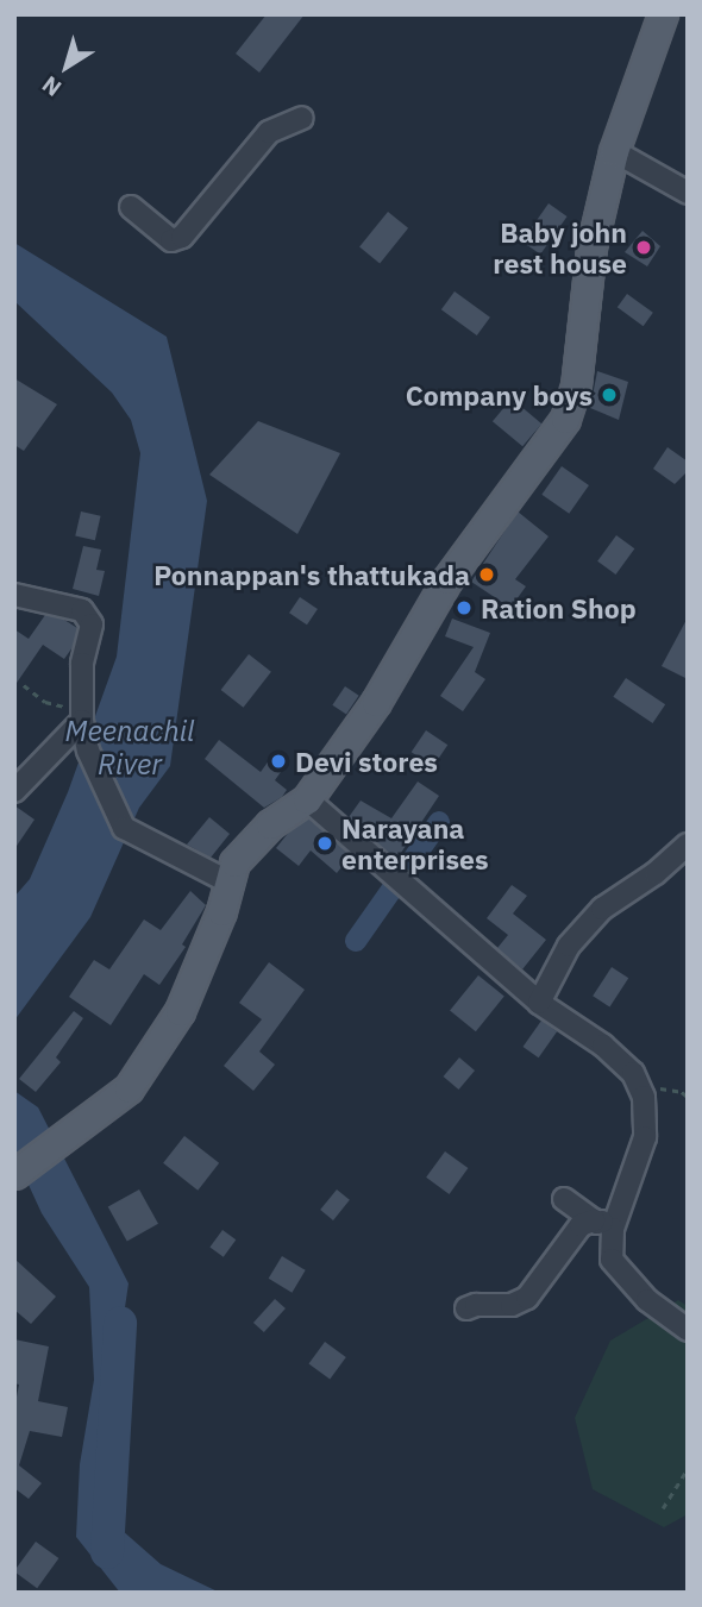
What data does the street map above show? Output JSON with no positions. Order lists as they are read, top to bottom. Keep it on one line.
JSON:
{"water":["Meenachil River"],"places":["Baby john rest house","Company boys","Ponnappan's thattukada","Ration Shop","Devi stores","Narayana enterprises"],"north":"bottom left"}
